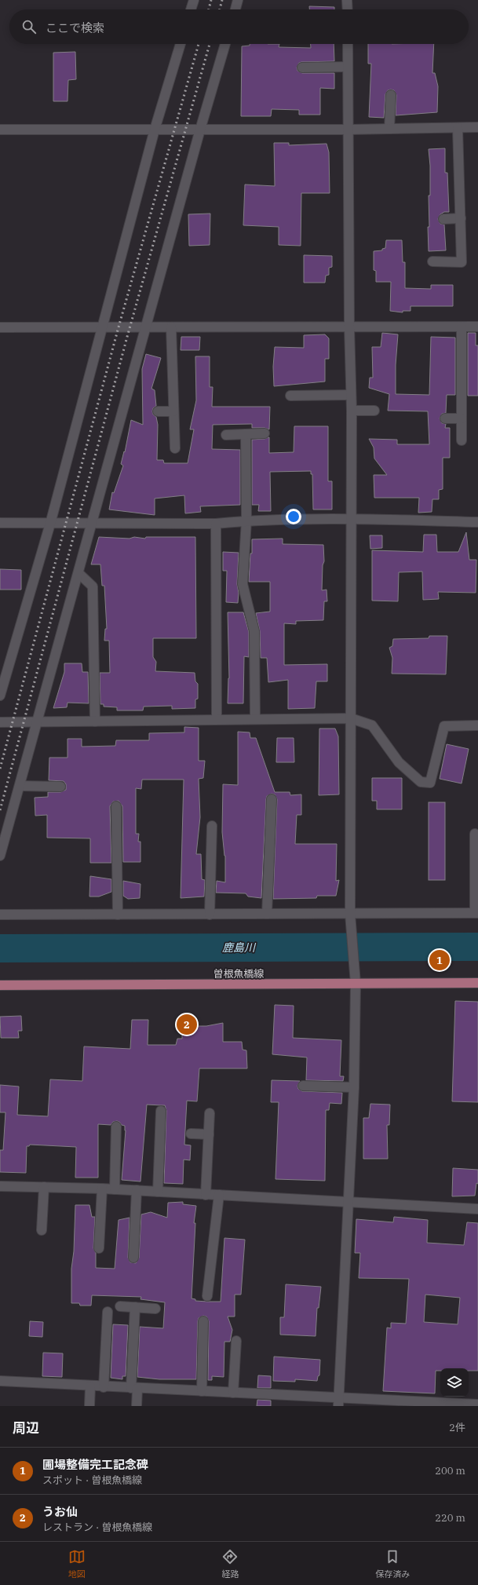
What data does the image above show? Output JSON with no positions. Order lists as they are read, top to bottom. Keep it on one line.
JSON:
{"streets":{"main road":["曽根魚橋線"]},"water":["鹿島川"],"page":{"search":"ここで検索","pins":["1","2"],"heading":["周辺","2件"],"list":[{"mark":"1","name":"圃場整備完工記念碑","note":"スポット · 曽根魚橋線","value":"200 m"},{"mark":"2","name":"うお仙","note":"レストラン · 曽根魚橋線","value":"220 m"}],"nav":["地図","経路","保存済み"]}}
